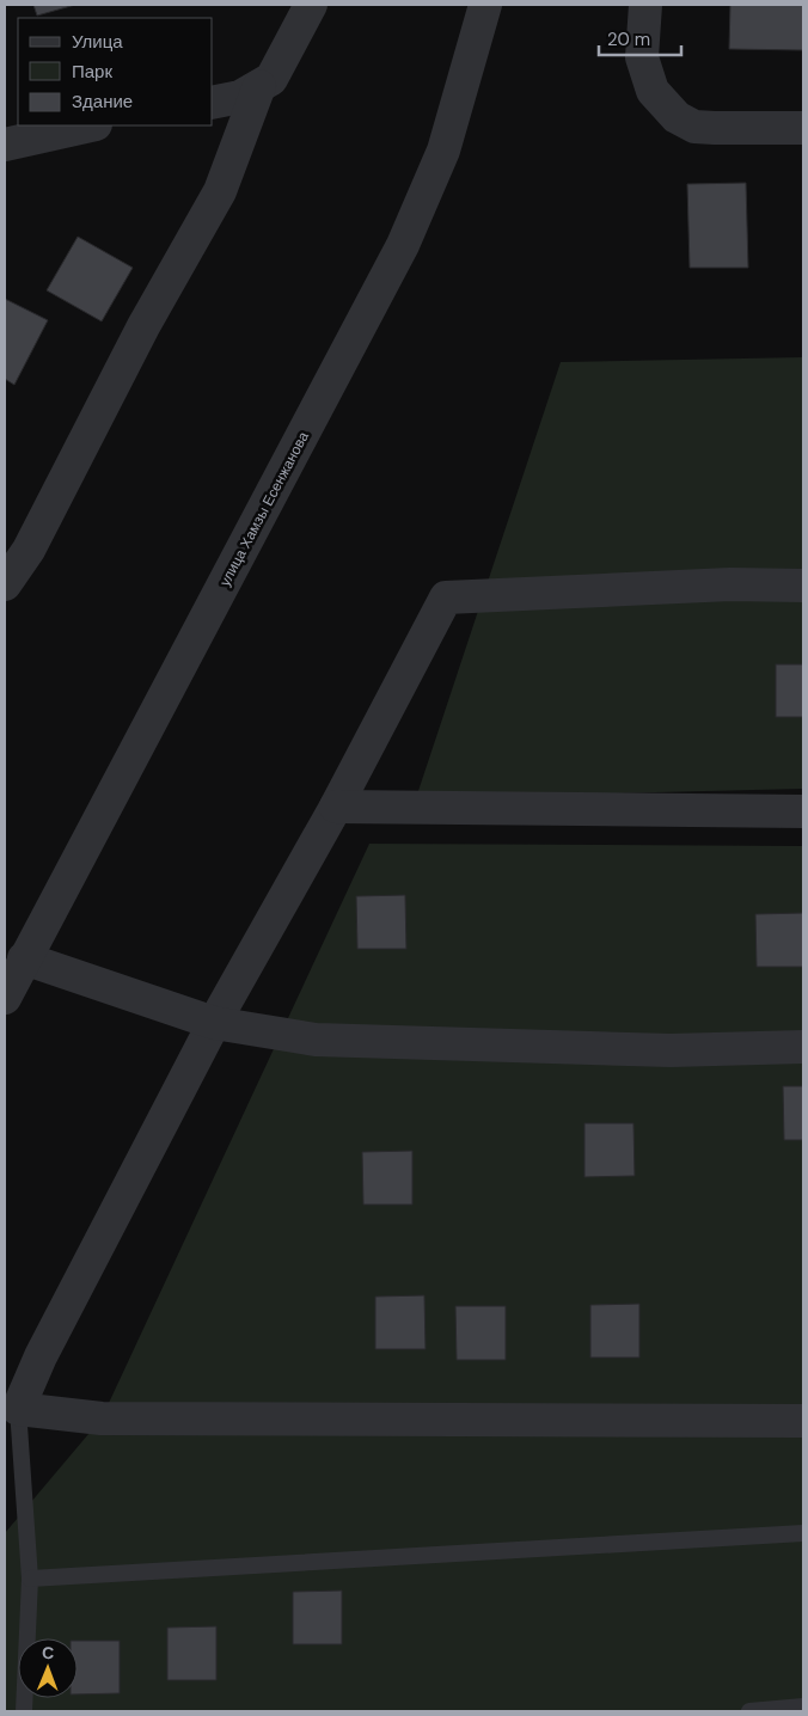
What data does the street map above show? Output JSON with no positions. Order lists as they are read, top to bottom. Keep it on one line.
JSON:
{"streets":{"street":["улица Хамзы Есенжанова"]},"legend":["Улица","Парк","Здание"],"scale_bar":"20 m","north":"top"}
